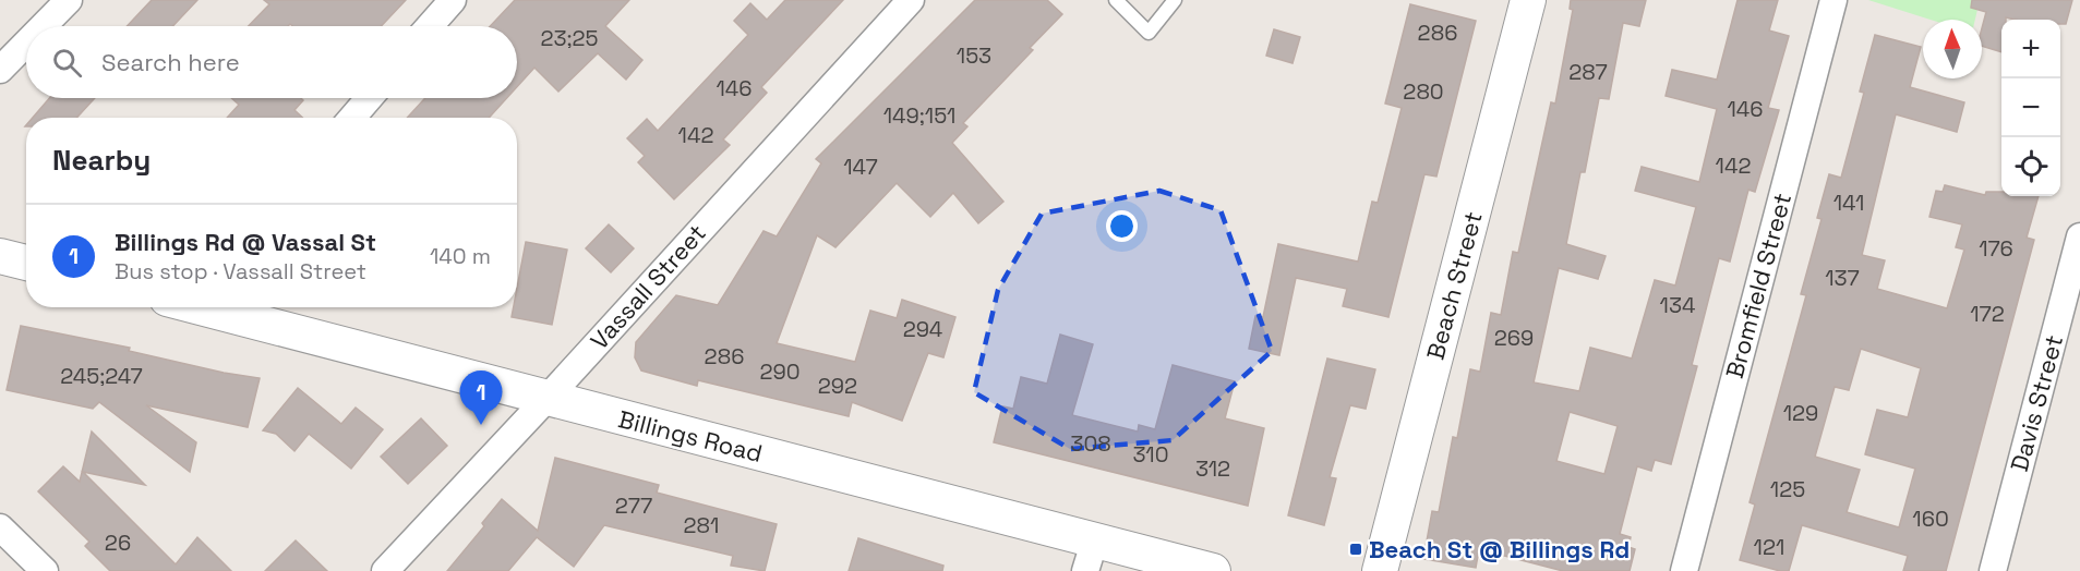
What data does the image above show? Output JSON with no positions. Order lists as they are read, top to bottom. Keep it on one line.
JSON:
{"streets":{"street":["Beach Street","Bromfield Street","Vassall Street","Davis Street","Billings Road"]},"crossings":[["Vassall Street","Billings Road"]],"places":{"transit":["Beach St @ Billings Rd"]},"house_numbers":["286","23;25","153","287","146","280","146","149;151","142","142","147","141","176","137","134","172","294","269","286","290","245;247","292","129","308","310","312","125","277","160","281","26","121"],"north":"top","page":{"map_buttons":["+","−"],"search":"Search here","heading":"Nearby","list":[{"mark":"1","name":"Billings Rd @ Vassal St","note":"Bus stop · Vassall Street","value":"140 m"}],"pins":"1"}}
